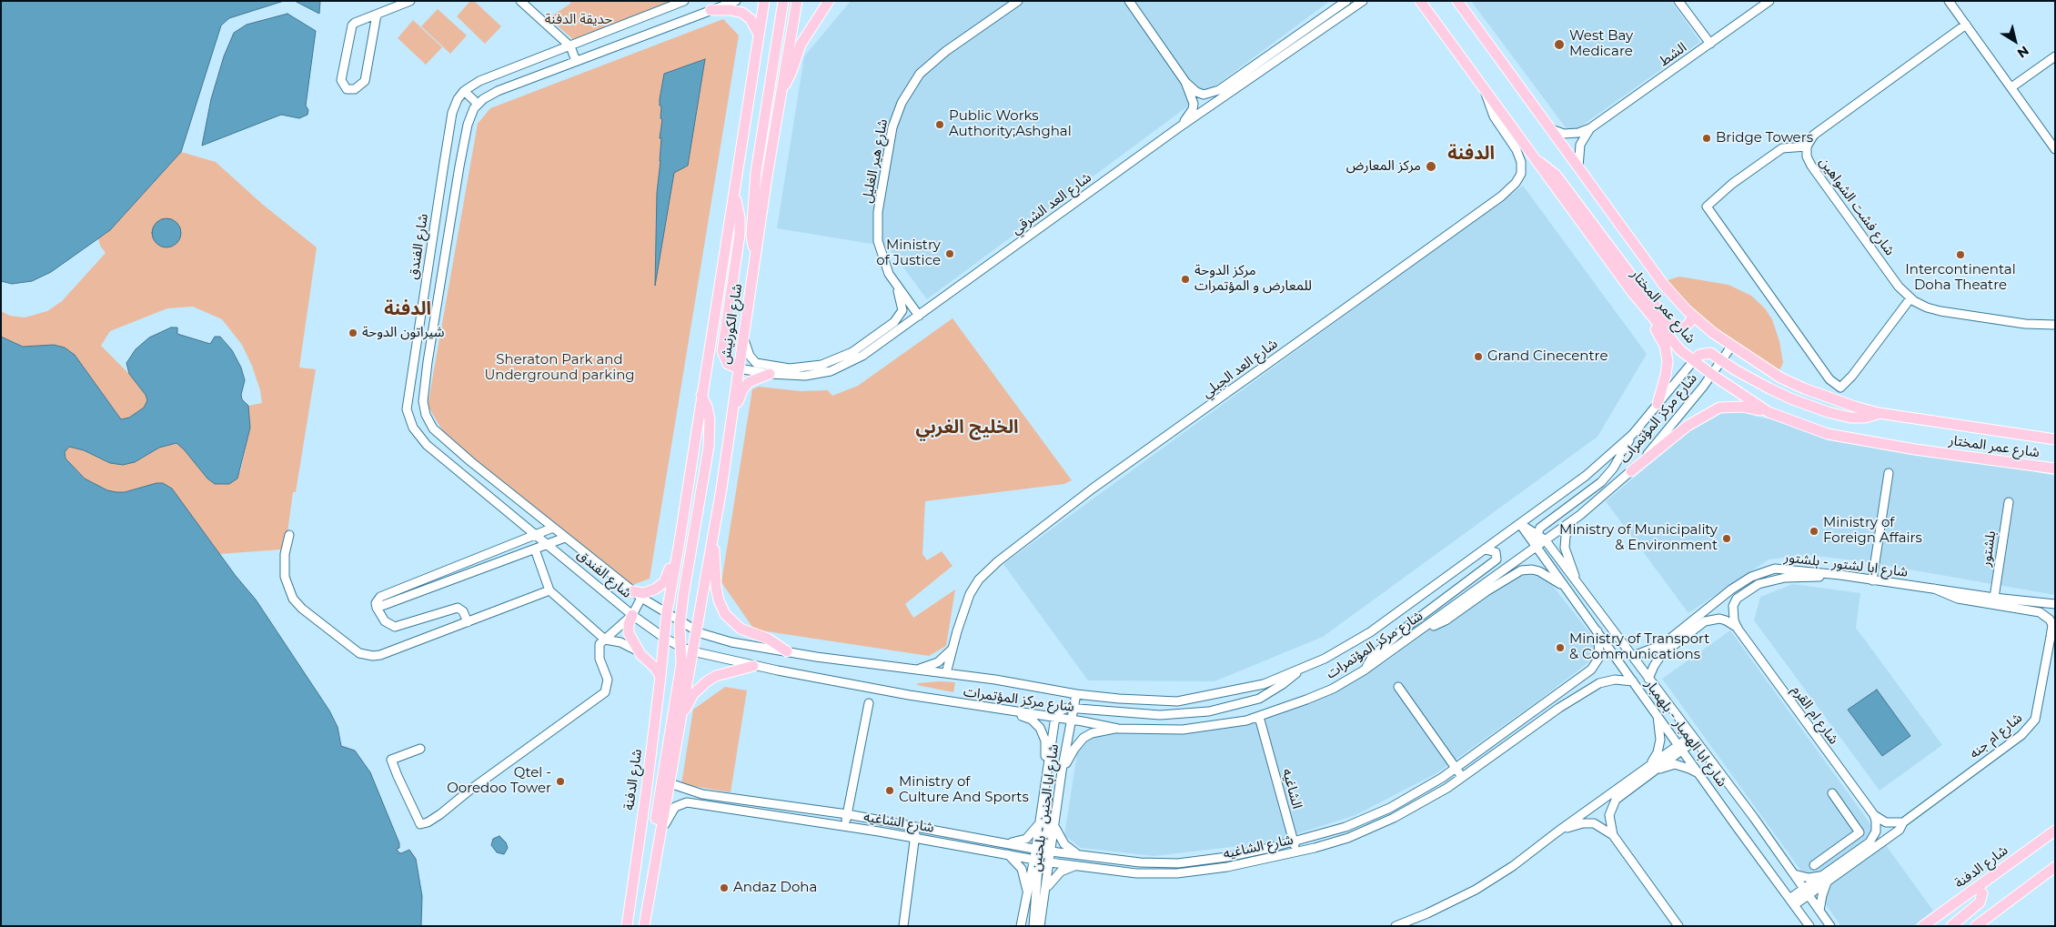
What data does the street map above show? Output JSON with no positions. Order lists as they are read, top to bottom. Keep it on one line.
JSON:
{"streets":{"main road":["شارع عمر المختار","شارع الكورنيش","شارع الدفنة"],"street":["الشط","شارع هير الغليل","شارع العد الشرقي","شارع فشت الشواهين","شارع الفندق","شارع العد الجبلي","شارع مركز المؤتمرات","بلشتور","شارع ابا لشتور - بلشتور","شارع ام القرم","شارع ابا الهمبار - بلهمبار","شارع ام جنه","الشاغيه","شارع ابا الحنين - بلحنين","شارع الشاغيه"]},"crossings":[["الشط","شارع عمر المختار"],["شارع هير الغليل","شارع العد الشرقي"],["شارع العد الشرقي","شارع الكورنيش"],["شارع الفندق","شارع الكورنيش"],["شارع الفندق","شارع مركز المؤتمرات"],["شارع الفندق","شارع الدفنة"],["شارع عمر المختار","شارع العد الجبلي"],["شارع عمر المختار","شارع مركز المؤتمرات"],["شارع الكورنيش","شارع مركز المؤتمرات"],["شارع الكورنيش","شارع الدفنة"],["شارع العد الجبلي","شارع مركز المؤتمرات"],["شارع مركز المؤتمرات","شارع ابا الهمبار - بلهمبار"],["شارع مركز المؤتمرات","شارع الدفنة"],["شارع مركز المؤتمرات","الشاغيه"],["شارع مركز المؤتمرات","شارع ابا الحنين - بلحنين"],["بلشتور","شارع ابا لشتور - بلشتور"],["شارع ابا لشتور - بلشتور","شارع ام القرم"],["شارع ابا لشتور - بلشتور","شارع ابا الهمبار - بلهمبار"],["شارع ابا لشتور - بلشتور","شارع ام جنه"],["شارع ابا الهمبار - بلهمبار","شارع الشاغيه"],["الشاغيه","شارع الشاغيه"],["شارع ابا الحنين - بلحنين","شارع الشاغيه"]],"districts":["الدفنة","الدفنة","الخليج الغربي"],"parks":["حديقة الدفنة","Sheraton Park and Underground parking"],"places":["West Bay Medicare","Public Works Authority;Ashghal","Bridge Towers","مركز المعارض","Ministry of Justice","Intercontinental Doha Theatre","مركز الدوحة للمعارض و المؤتمرات","شيراتون الدوحة","Grand Cinecentre","Ministry of Foreign Affairs","Ministry of Municipality & Environment","Ministry of Transport & Communications","Qtel - Ooredoo Tower","Ministry of Culture And Sports","Andaz Doha"],"north":"bottom right"}
